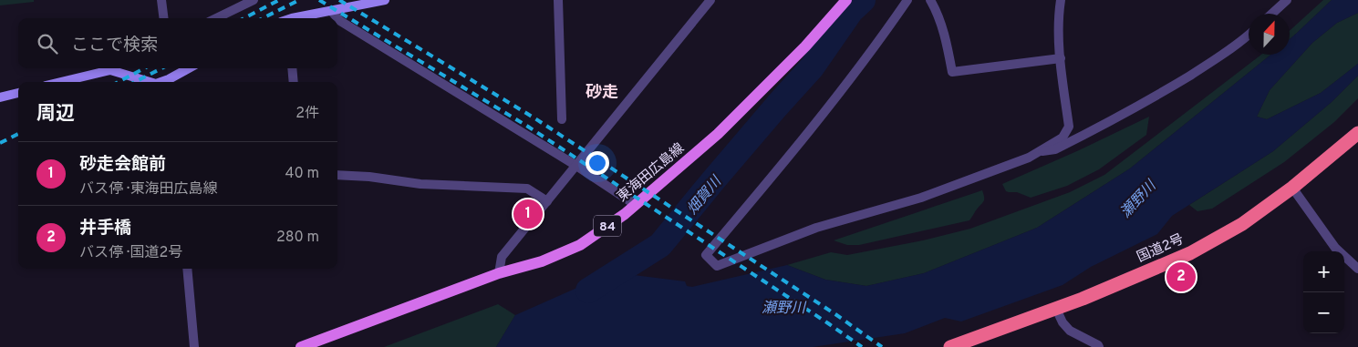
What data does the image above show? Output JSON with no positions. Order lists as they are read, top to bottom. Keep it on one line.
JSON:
{"streets":{"highway":["国道2号"],"main road":["東海田広島線","84"]},"districts":["砂走"],"water":["畑賀川","瀬野川"],"north":"top","page":{"search":"ここで検索","heading":["周辺","2件"],"list":[{"mark":"1","name":"砂走会館前","note":"バス停 · 東海田広島線","value":"40 m"},{"mark":"2","name":"井手橋","note":"バス停 · 国道2号","value":"280 m"}],"pins":["1","2"],"map_buttons":["+","−"]}}
